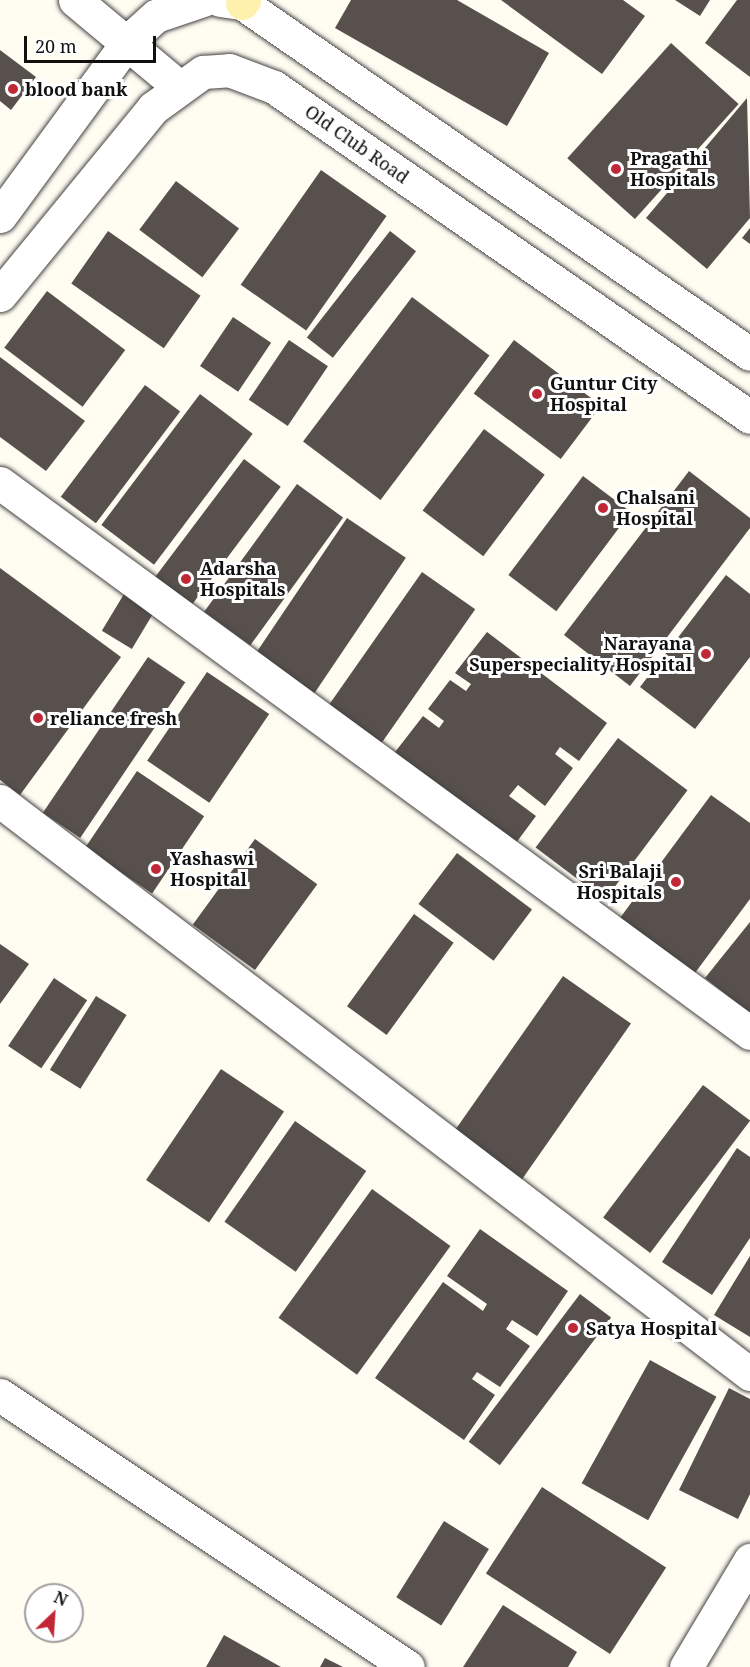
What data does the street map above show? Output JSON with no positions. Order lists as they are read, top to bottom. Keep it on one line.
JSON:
{"streets":{"street":["Old Club Road"]},"places":["blood bank","Pragathi Hospitals","Guntur City Hospital","Chalsani Hospital","Adarsha Hospitals","Narayana Superspeciality Hospital","reliance fresh","Yashaswi Hospital","Sri Balaji Hospitals","Satya Hospital"],"scale_bar":"20 m","north":"top right"}
